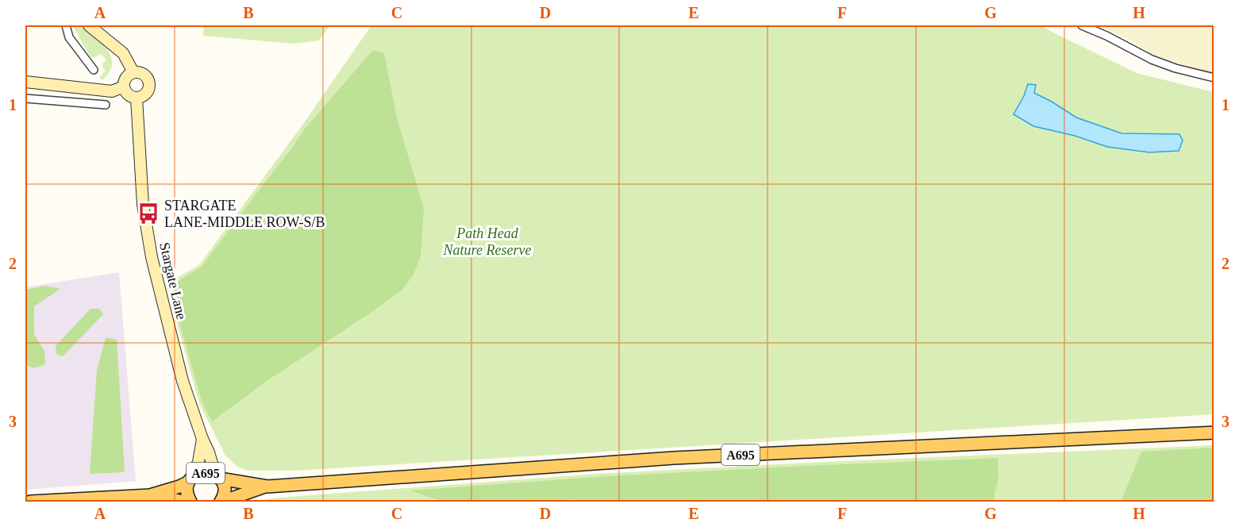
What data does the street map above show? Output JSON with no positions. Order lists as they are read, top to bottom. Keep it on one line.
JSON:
{"streets":{"main road":["A695"],"street":["Stargate Lane"]},"crossings":[["Stargate Lane","A695"]],"parks":["Path Head Nature Reserve"],"places":{"bus stop":["STARGATE LANE-MIDDLE ROW-S/B"]},"grid":{"columns":["A","B","C","D","E","F","G","H"],"rows":["1","2","3"]}}
